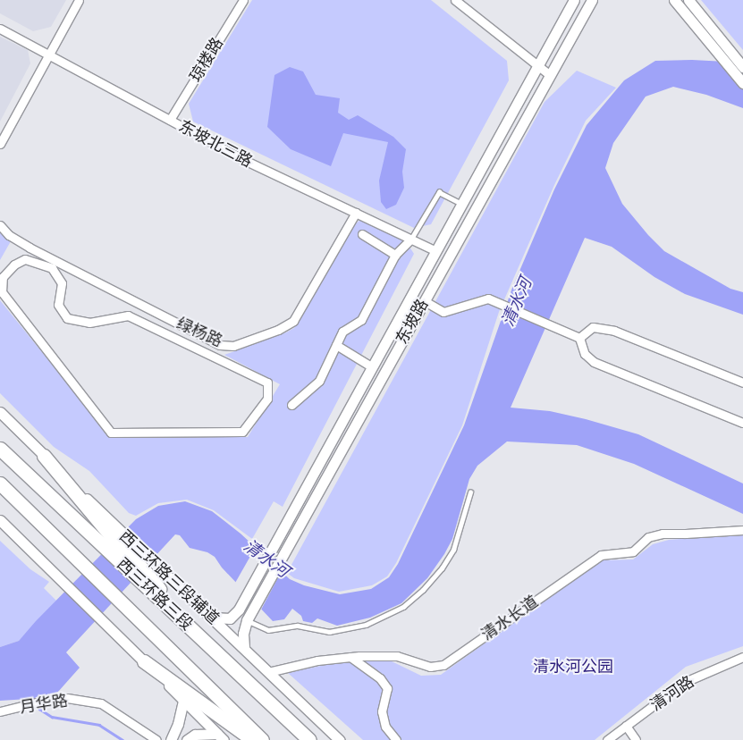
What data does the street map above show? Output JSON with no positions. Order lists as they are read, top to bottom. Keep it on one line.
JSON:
{"streets":{"highway":["西三环路三段"],"main road":["东坡路","西三环路三段辅道"],"street":["琼楼路","东坡北三路","绿杨路","清水长道","清河路","月华路"]},"crossings":[["琼楼路","东坡北三路"],["东坡北三路","东坡路"],["东坡北三路","绿杨路"],["东坡路","西三环路三段辅道"],["西三环路三段辅道","西三环路三段"],["西三环路三段辅道","清水长道"]],"water":["清水河"],"parks":["清水河公园"]}
